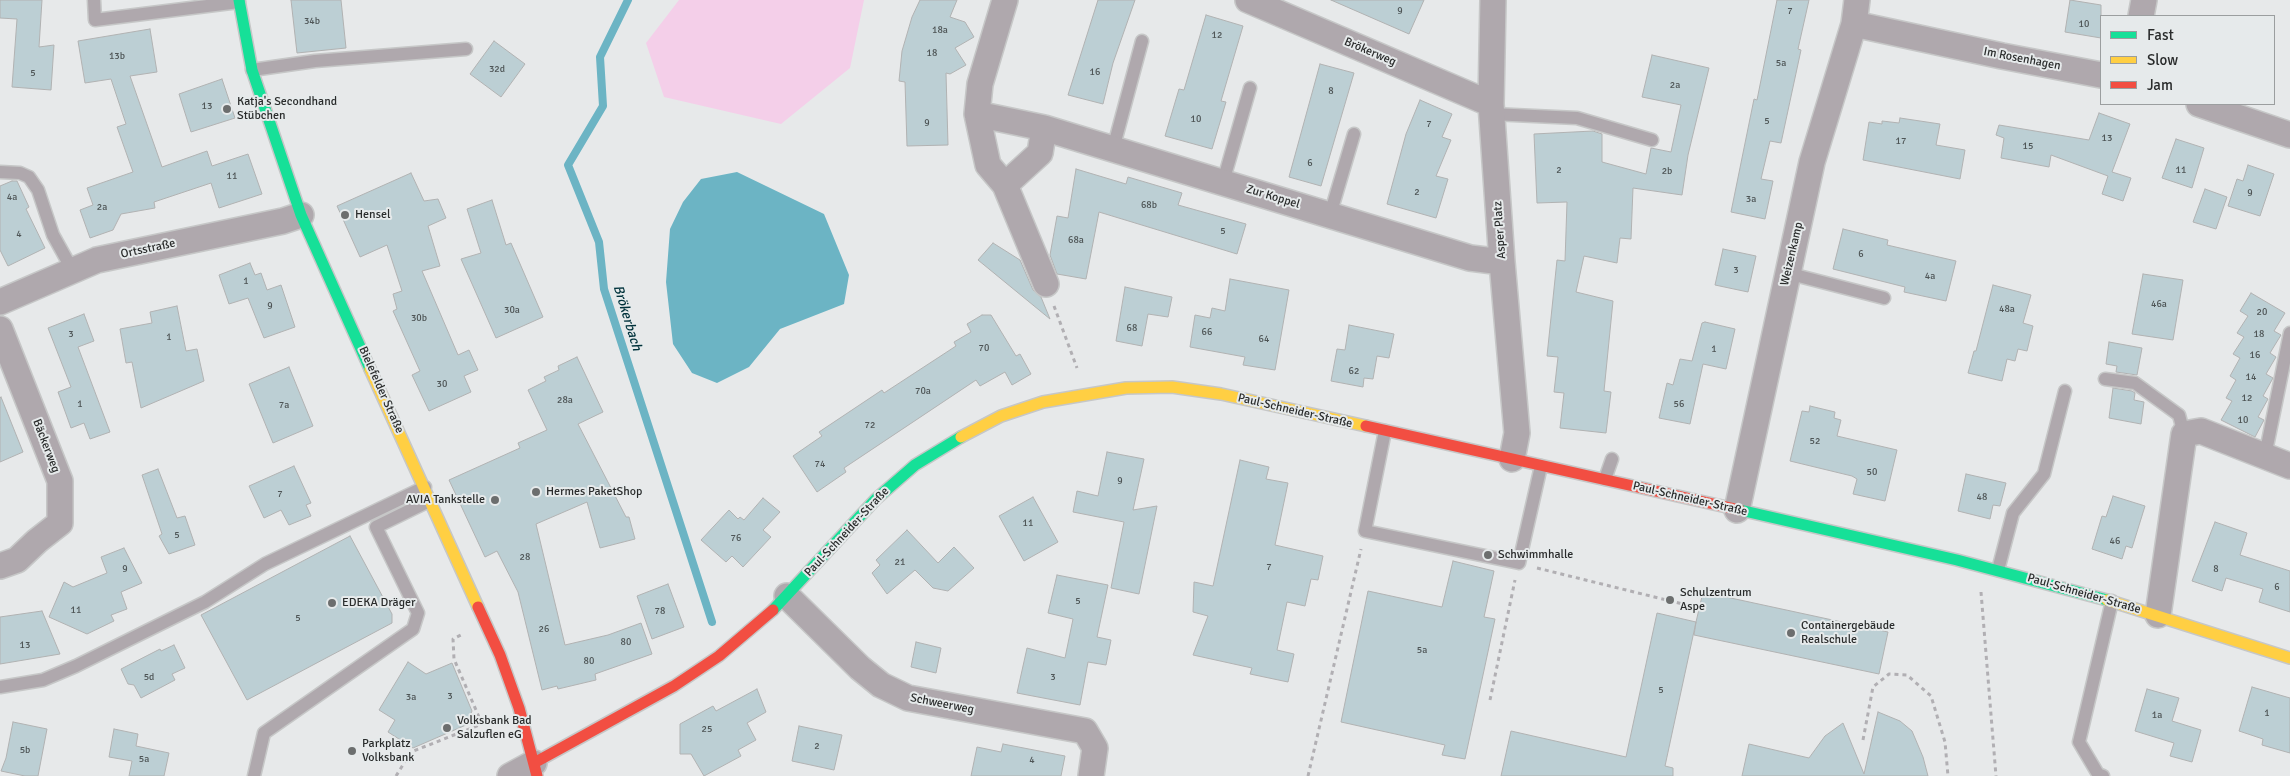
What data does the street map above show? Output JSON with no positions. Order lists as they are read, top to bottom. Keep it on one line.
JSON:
{"streets":{"street":["Brökerweg","Im Rosenhagen","Zur Koppel","Asper Platz","Ortsstraße","Weizenkamp","Bielefelder Straße","Paul-Schneider-Straße","Bäckerweg","Schweerweg"]},"crossings":[["Brökerweg","Asper Platz"],["Im Rosenhagen","Weizenkamp"],["Zur Koppel","Asper Platz"],["Asper Platz","Paul-Schneider-Straße"],["Ortsstraße","Bielefelder Straße"],["Weizenkamp","Paul-Schneider-Straße"],["Bielefelder Straße","Paul-Schneider-Straße"],["Paul-Schneider-Straße","Schweerweg"]],"water":["Brökerbach"],"places":["Katja's Secondhand Stübchen","Hensel","Hermes PaketShop","AVIA Tankstelle","Schwimmhalle","Schulzentrum Aspe","EDEKA Dräger","Containergebäude Realschule","Volksbank Bad Salzuflen eG","Parkplatz Volksbank"],"house_numbers":["9","7","34b","10","18a","12","18","13b","5a","32d","16","5","2a","8","13","10","5","9","7","13","17","15","6","2","11","2b","11","2","9","4a","3a","68b","2a","5","4","68a","6","3","4a","1","46a","9","48a","30a","20","30b","68","66","3","18","1","64","70","1","16","62","14","30","70a","12","28a","1","56","7a","10","72","52","74","50","9","7","48","11","5","76","46","28","21","7","9","8","6","5","11","78","5","26","80","13","5a","80","5d","3","5","3","3a","1","1a","25","2","5b","5a","4"],"legend":["Fast","Slow","Jam"]}
